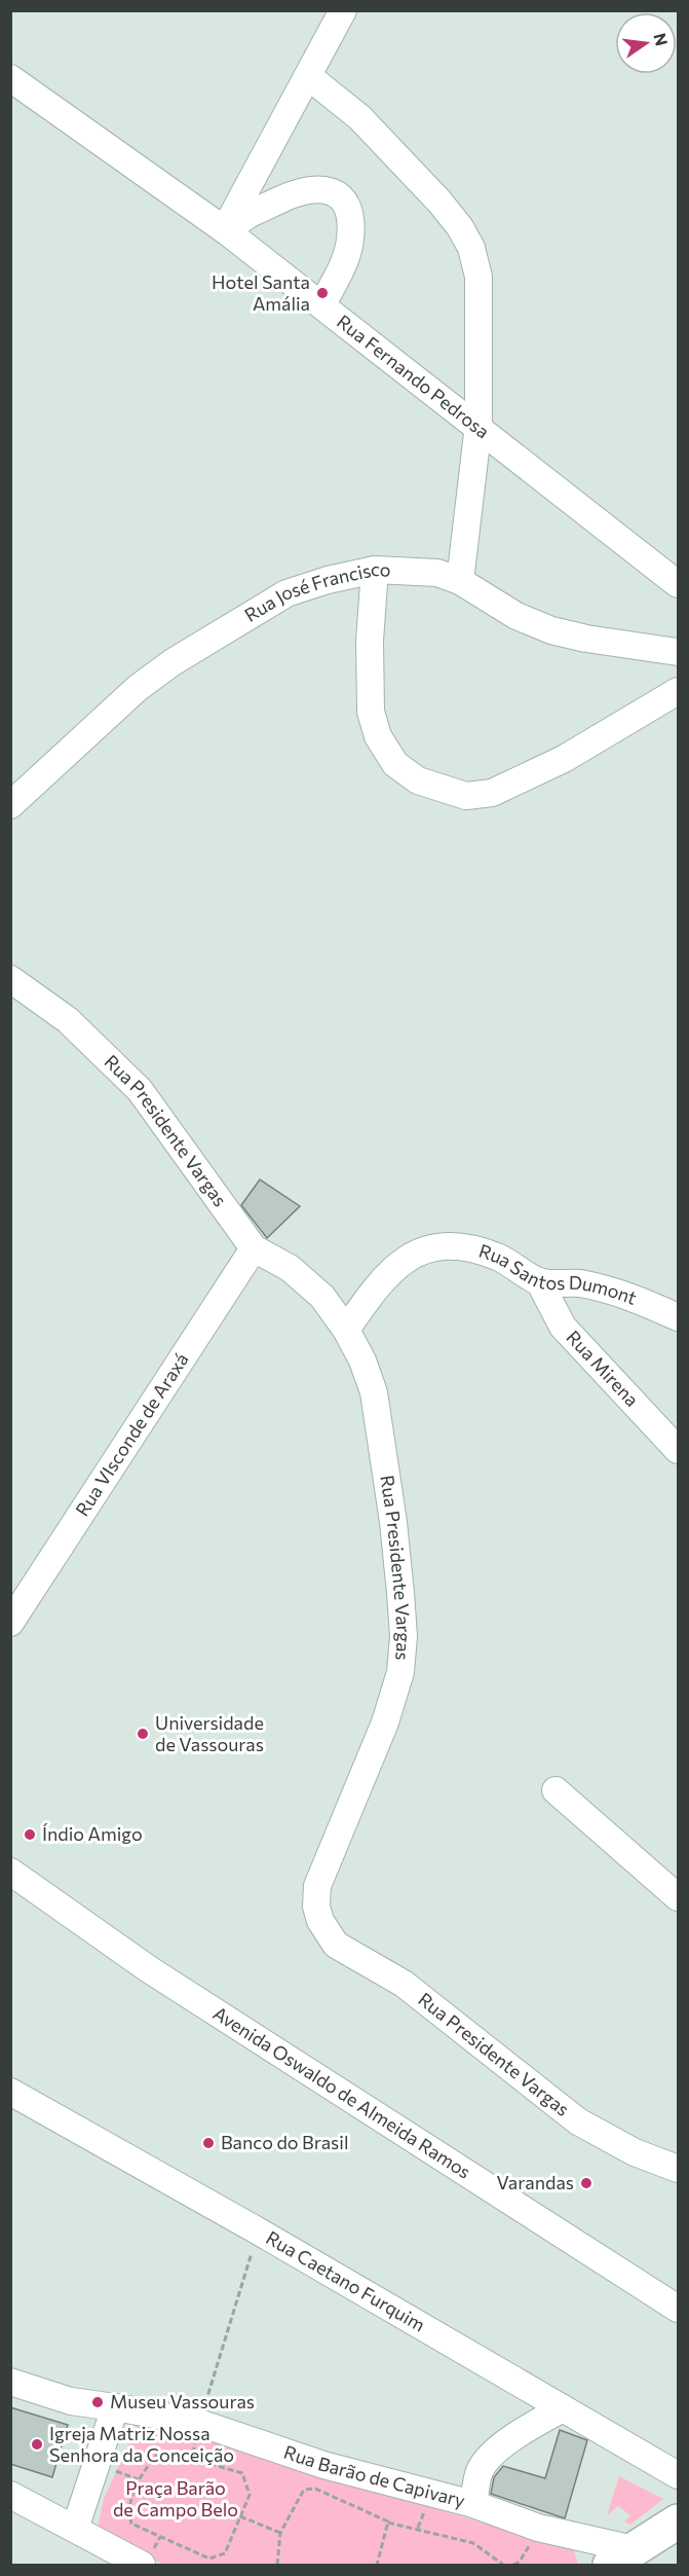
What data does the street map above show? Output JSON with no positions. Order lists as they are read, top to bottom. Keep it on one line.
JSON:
{"streets":{"street":["Rua Fernando Pedrosa","Rua José Francisco","Rua Presidente Vargas","Rua Santos Dumont","Rua Mirena","Rua VIsconde de Araxá","Avenida Oswaldo de Almeida Ramos","Rua Caetano Furquim","Rua Barão de Capivary"]},"crossings":[["Rua Presidente Vargas","Rua Santos Dumont"],["Rua Presidente Vargas","Rua VIsconde de Araxá"],["Rua Santos Dumont","Rua Mirena"]],"parks":["Praça Barão de Campo Belo"],"places":["Hotel Santa Amália","Universidade de Vassouras","Índio Amigo","Banco do Brasil","Varandas","Museu Vassouras","Igreja Matriz Nossa Senhora da Conceição"],"north":"right"}
